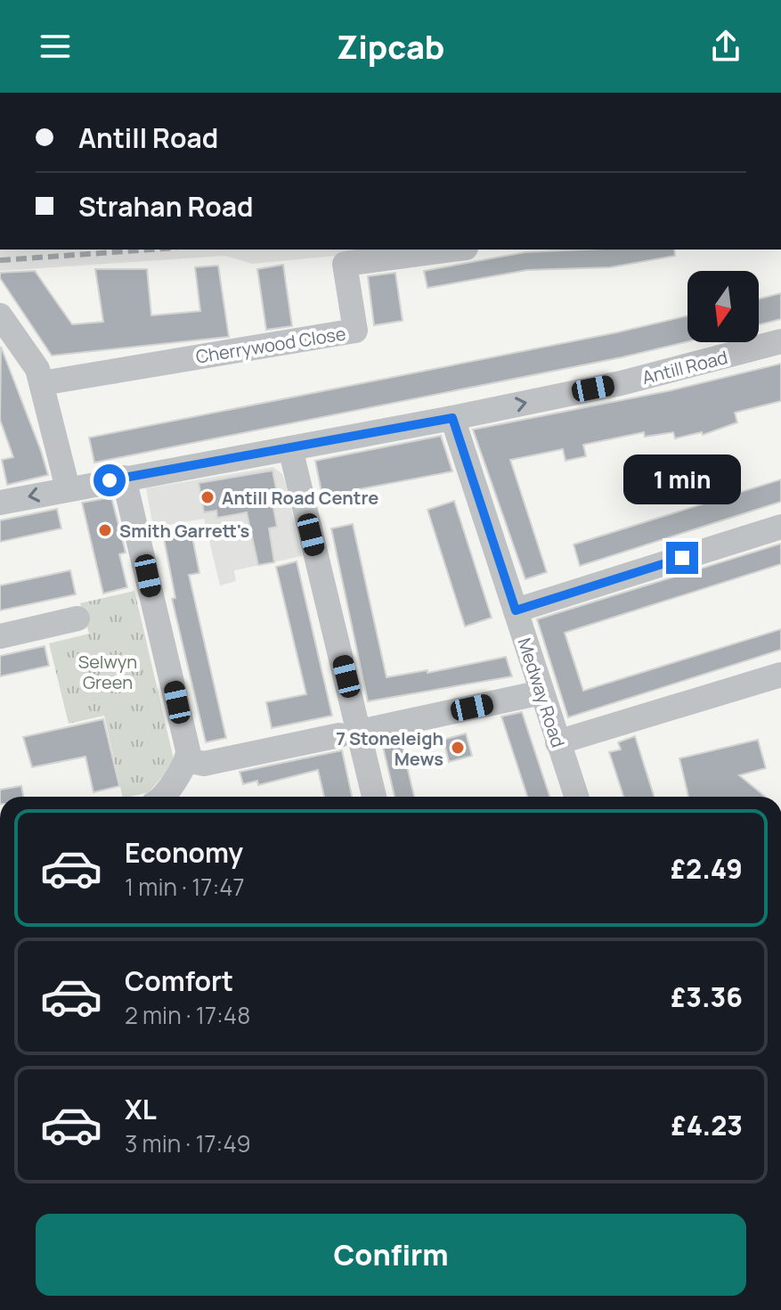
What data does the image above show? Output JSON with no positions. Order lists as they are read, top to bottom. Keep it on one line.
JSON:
{"streets":{"street":["Cherrywood Close","Antill Road","Medway Road"]},"crossings":[["Antill Road","Medway Road"]],"parks":["Selwyn Green"],"places":["Antill Road Centre","Smith Garrett's","7 Stoneleigh Mews"],"north":"bottom","page":{"header":"Zipcab","banner":["Antill Road","Strahan Road"],"bubble":"1 min","list":[{"name":"Economy","note":"1 min · 17:47","value":"£2.49"},{"name":"Comfort","note":"2 min · 17:48","value":"£3.36"},{"name":"XL","note":"3 min · 17:49","value":"£4.23"}],"buttons":"Confirm"}}
